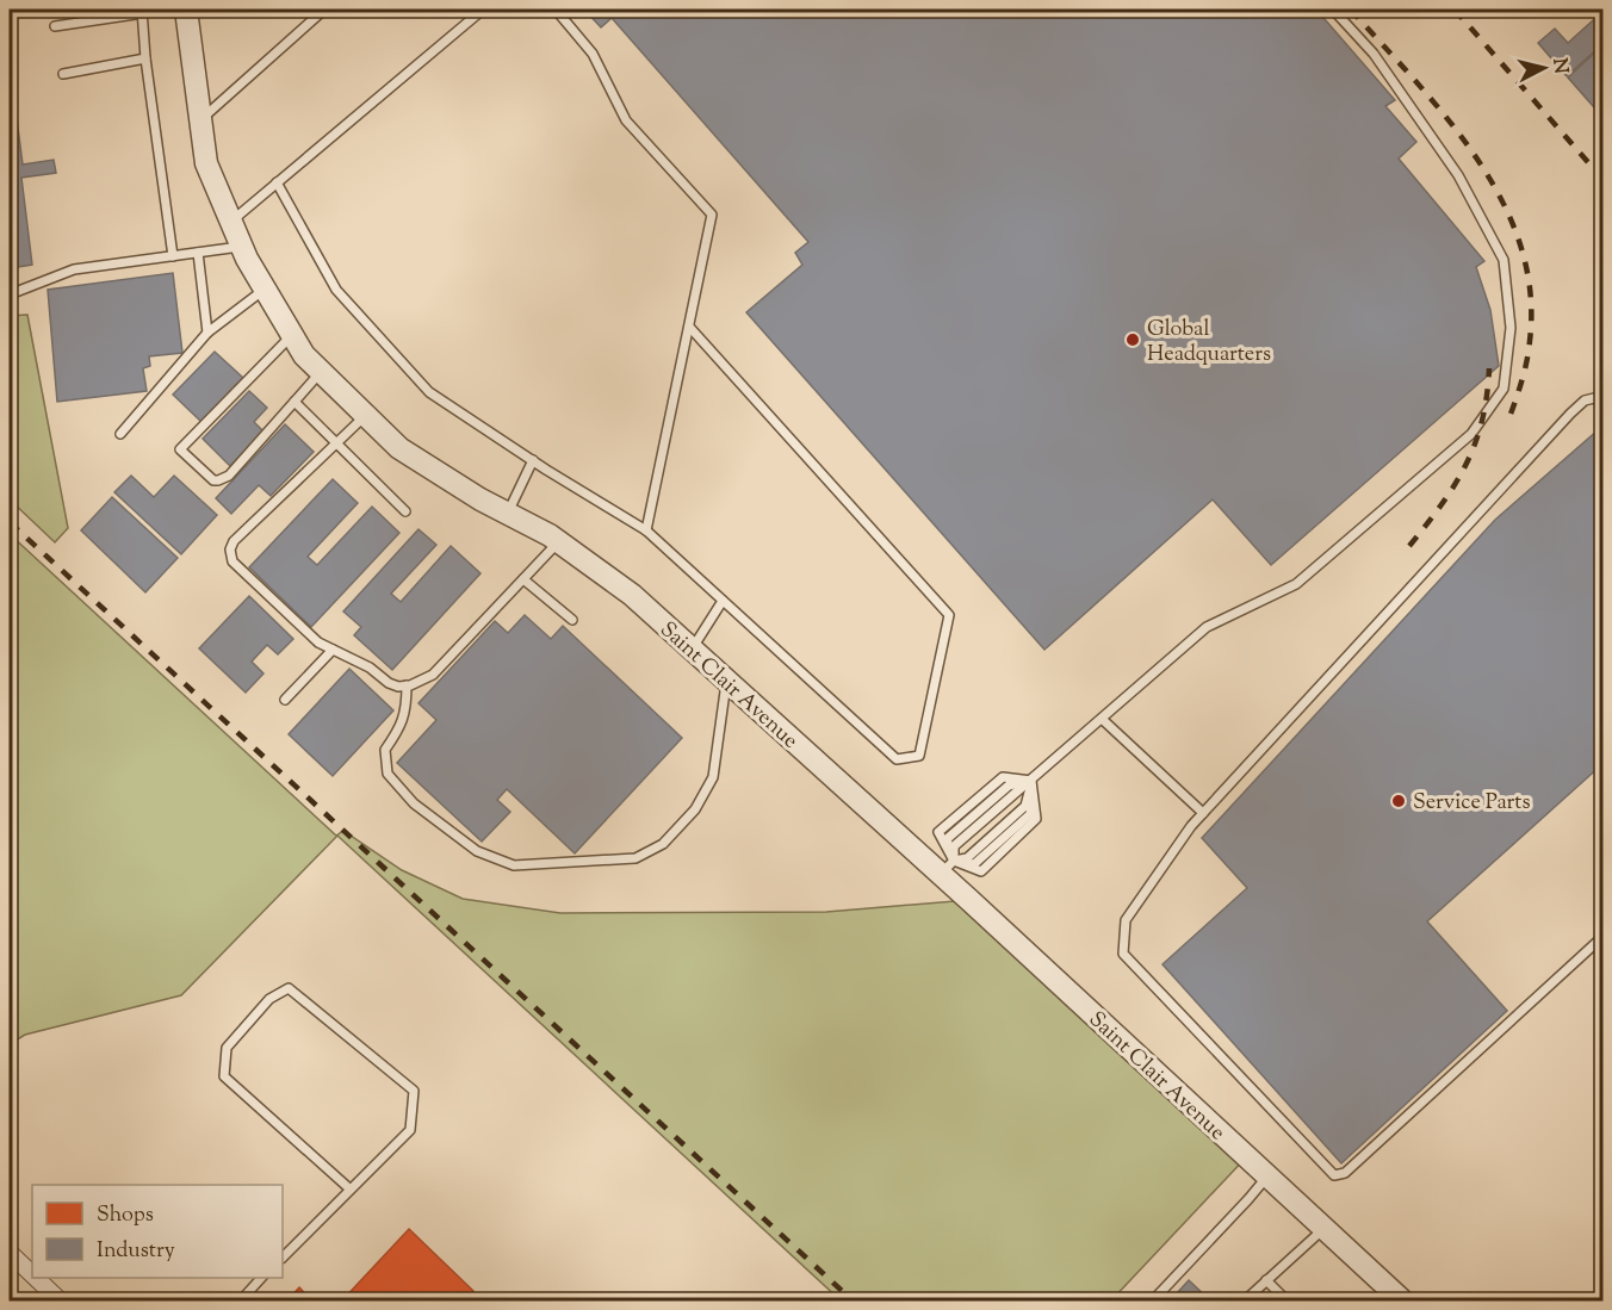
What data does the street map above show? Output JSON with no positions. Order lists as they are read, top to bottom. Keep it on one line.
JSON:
{"streets":{"street":["Saint Clair Avenue"]},"places":["Global Headquarters","Service Parts"],"legend":["Shops","Industry"],"north":"right"}
